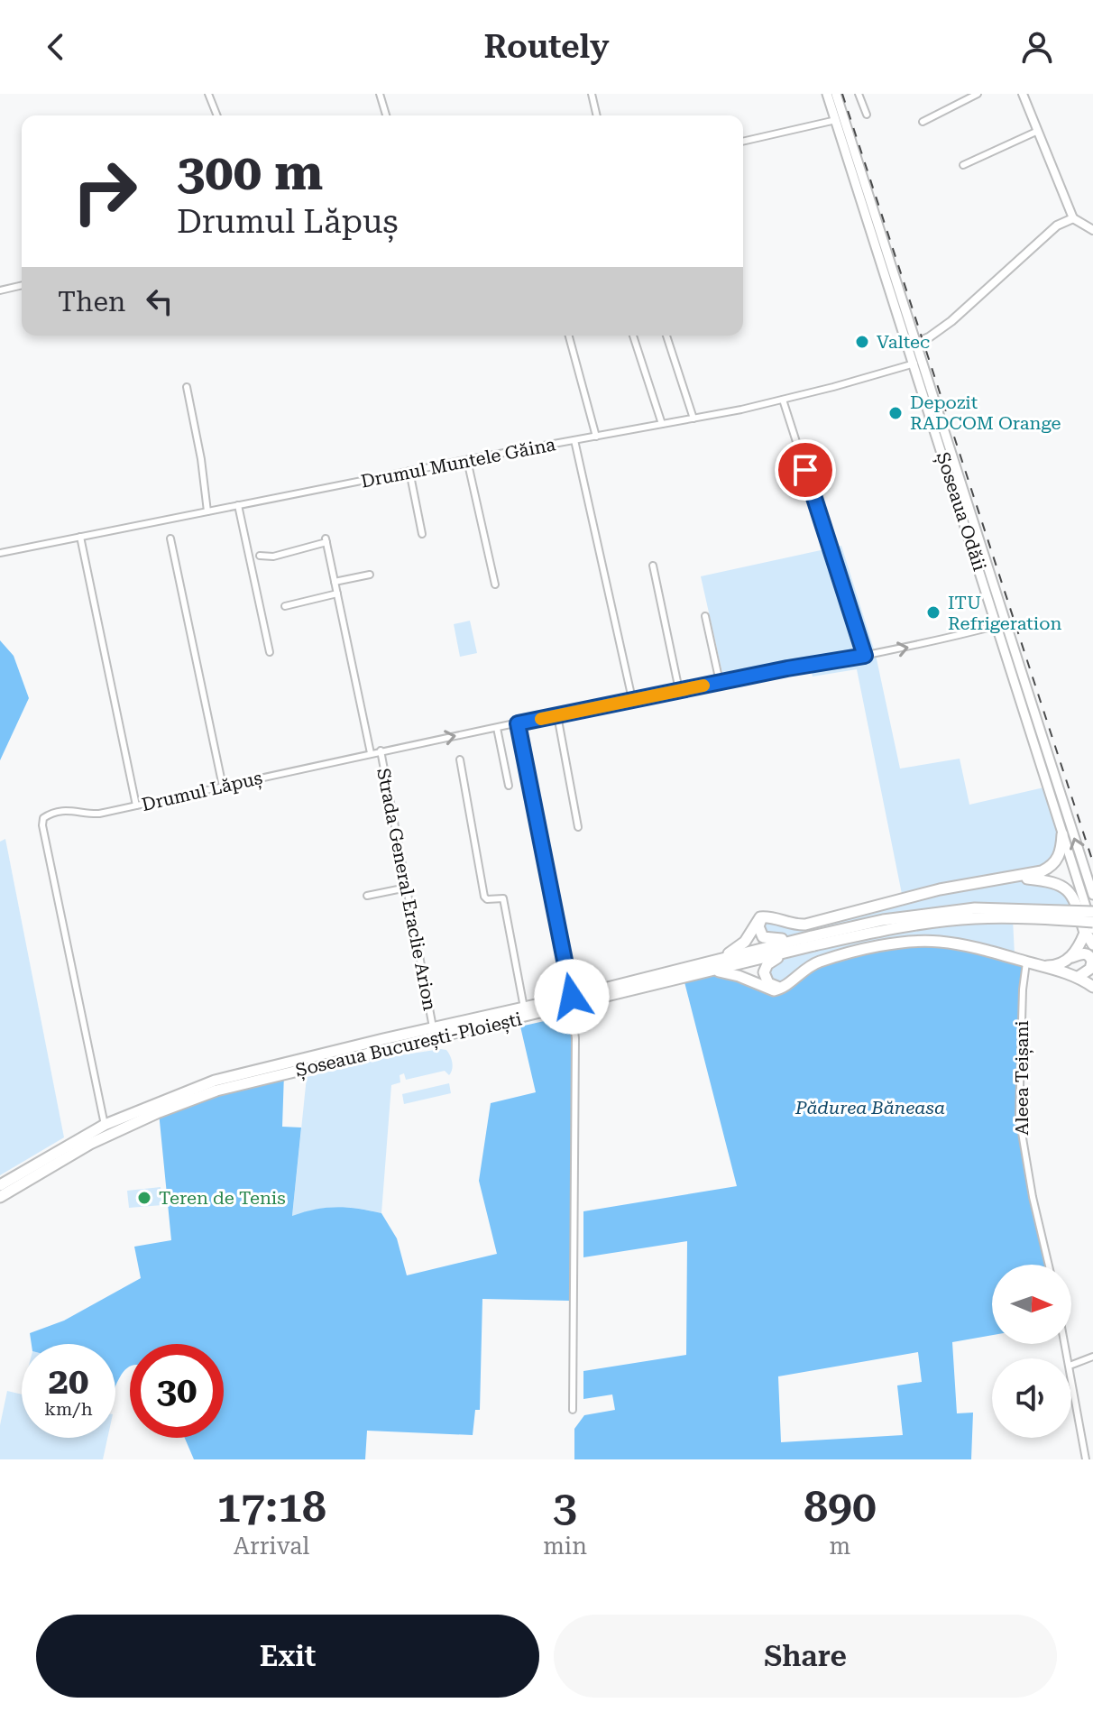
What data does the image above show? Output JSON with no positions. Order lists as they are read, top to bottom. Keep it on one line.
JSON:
{"streets":{"highway":["Șoseaua București-Ploiești"],"main road":["Șoseaua Odăii"],"street":["Drumul Muntele Găina","Drumul Lăpuș","Strada General Eraclie Arion","Aleea Teișani"]},"crossings":[["Drumul Muntele Găina","Șoseaua Odăii"],["Șoseaua Odăii","Drumul Lăpuș"],["Drumul Lăpuș","Strada General Eraclie Arion"],["Drumul Lăpuș","Șoseaua București-Ploiești"],["Strada General Eraclie Arion","Șoseaua București-Ploiești"]],"parks":["Pădurea Băneasa"],"places":["Valtec","Depozit RADCOM Orange","ITU Refrigeration","Teren de Tenis"],"north":"right","page":{"header":"Routely","turn":["300 m","Drumul Lăpuș"],"then":"Then","speed":"20 km/h","limit":"30","eta":["17:18","Arrival","3","min","890","m"],"buttons":["Exit","Share"]}}
